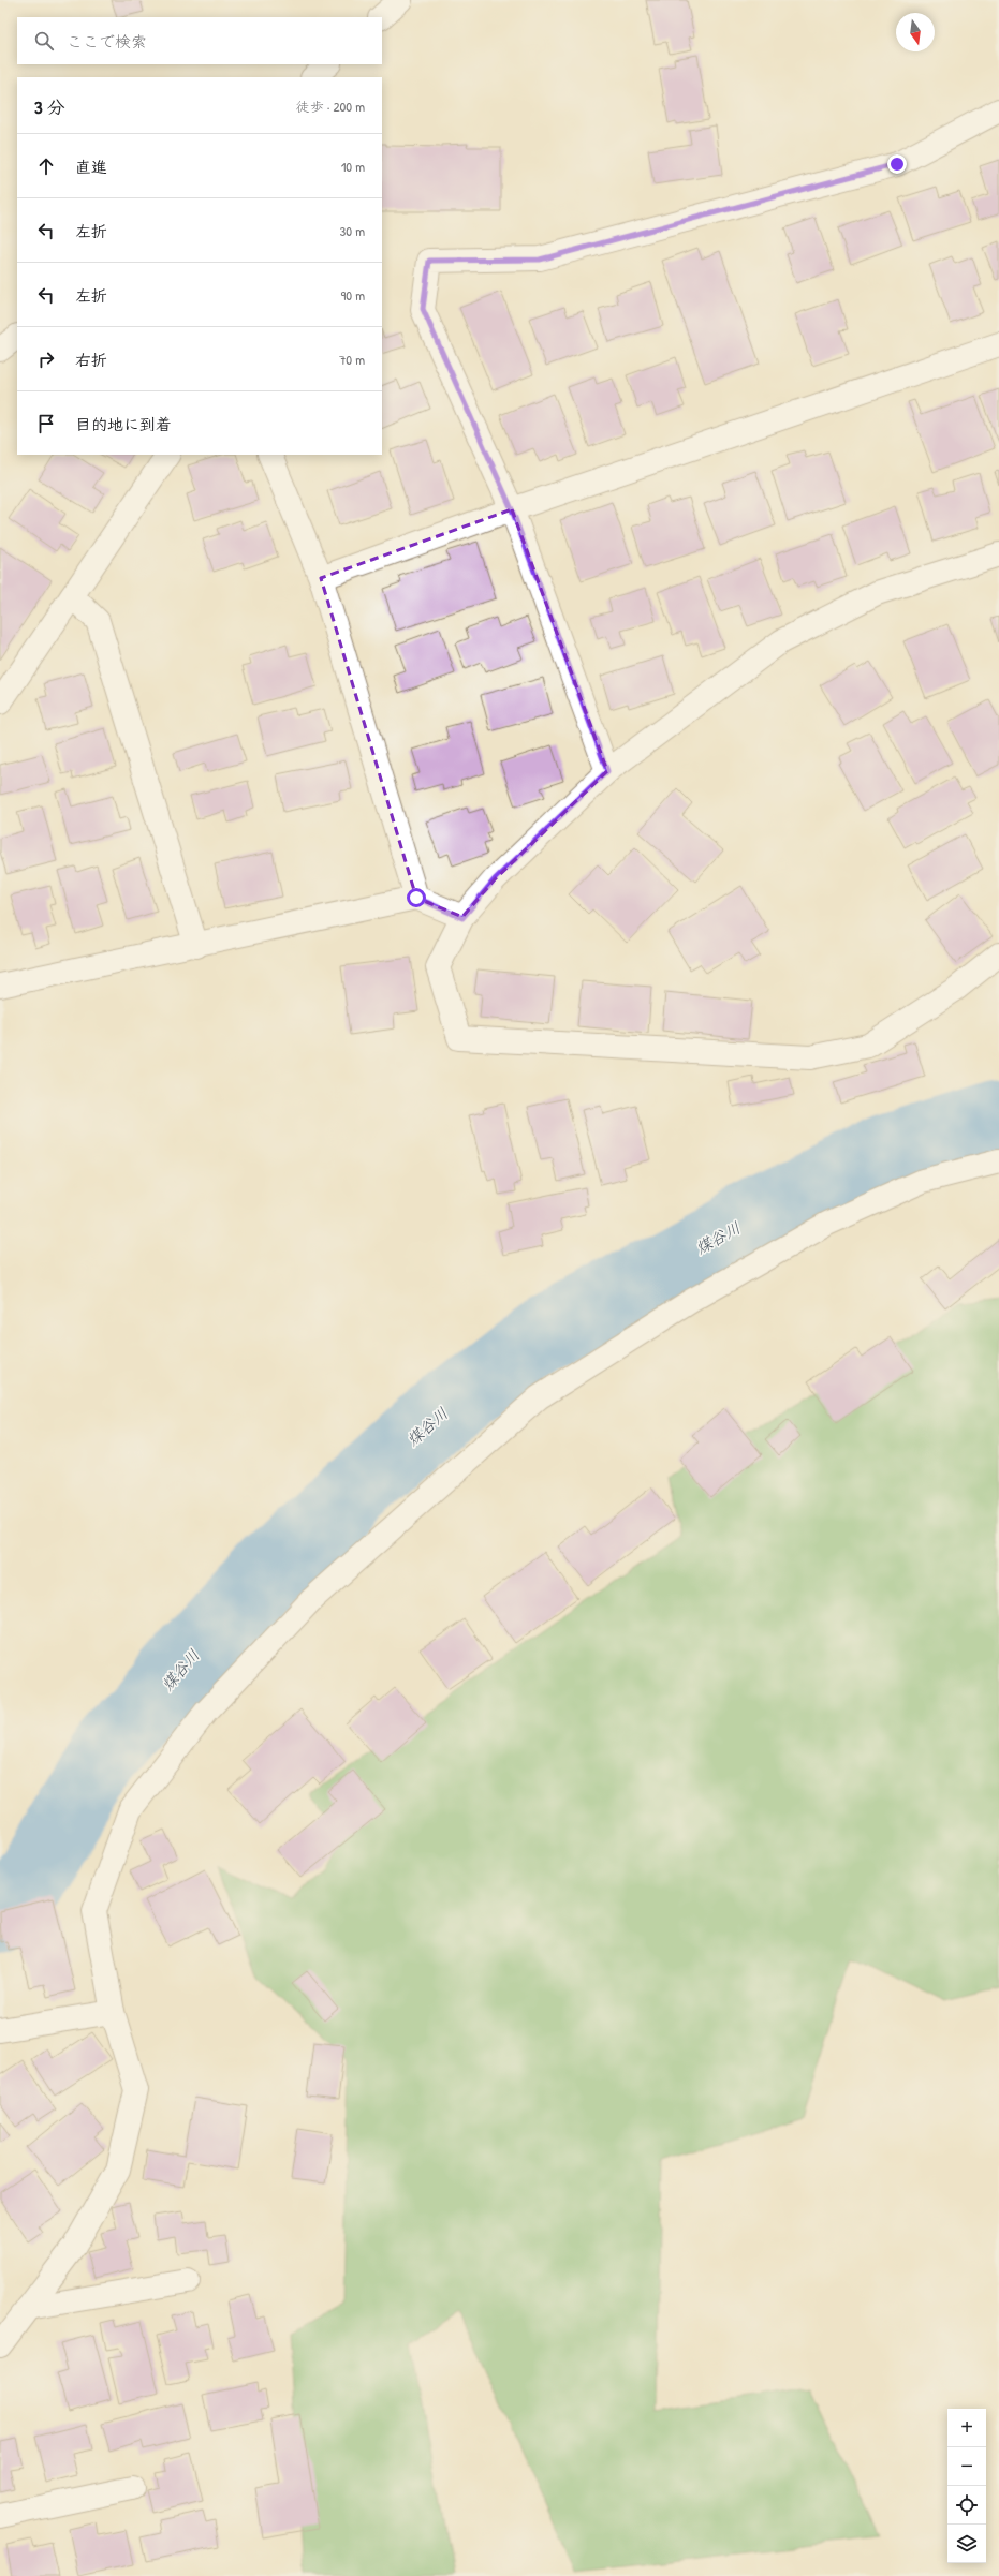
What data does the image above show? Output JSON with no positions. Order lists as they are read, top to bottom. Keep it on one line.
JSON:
{"water":["煤谷川"],"north":"bottom","page":{"search":"ここで検索","heading":["3 分","徒歩 · 200 m"],"list":[["直進","10 m"],["左折","30 m"],["左折","90 m"],["右折","70 m"],"目的地に到着"],"map_buttons":["+","−"]}}
